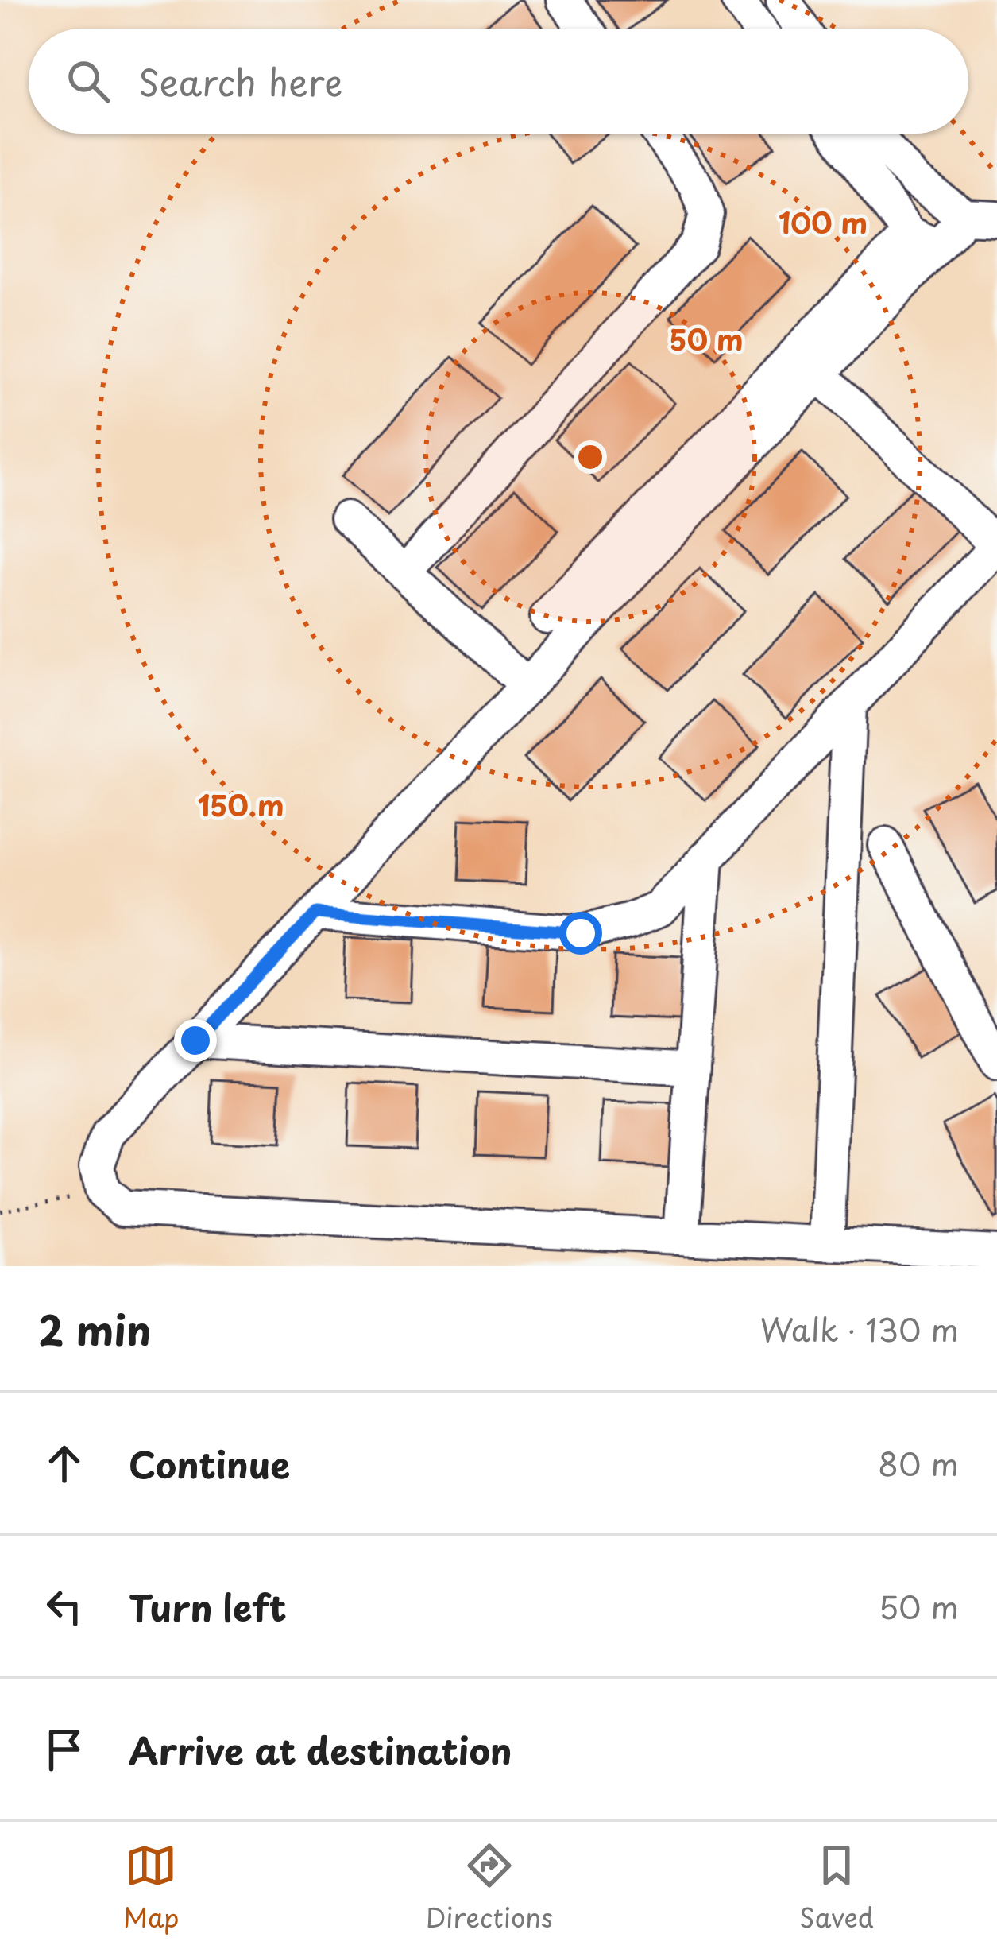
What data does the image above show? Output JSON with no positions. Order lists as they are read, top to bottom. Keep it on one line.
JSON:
{"page":{"search":"Search here","heading":["2 min","Walk · 130 m"],"list":[["Continue","80 m"],["Turn left","50 m"],"Arrive at destination"],"nav":["Map","Directions","Saved"]},"rings":["100 m","50 m","150 m"]}
